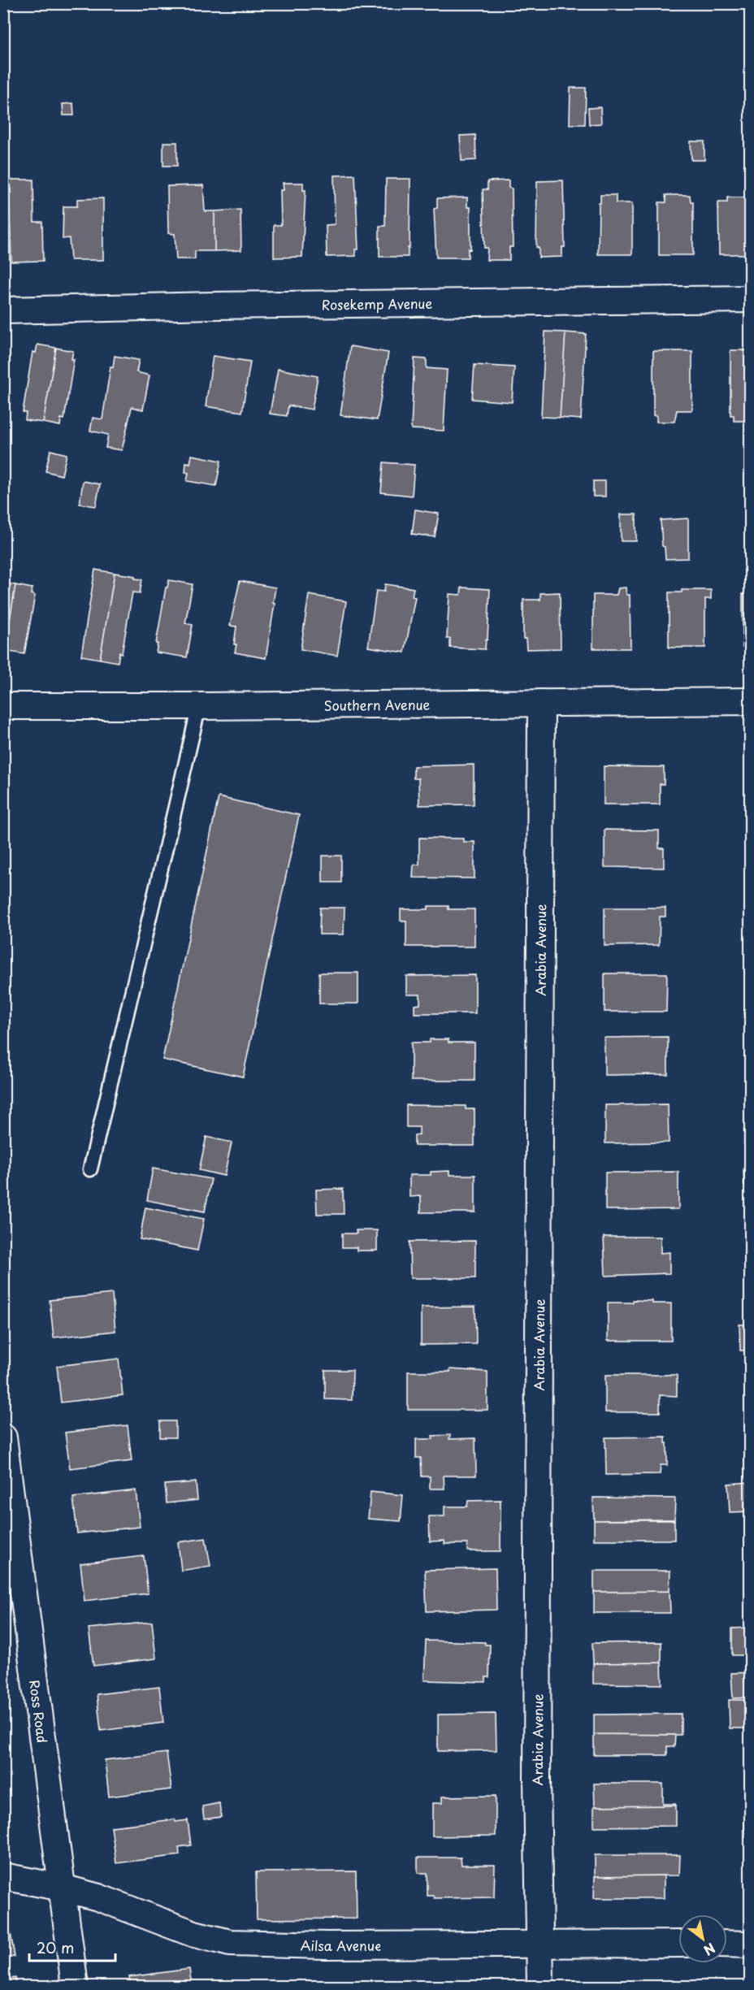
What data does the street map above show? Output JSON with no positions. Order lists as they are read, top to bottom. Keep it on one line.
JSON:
{"streets":{"street":["Rosekemp Avenue","Southern Avenue","Arabia Avenue","Ross Road","Ailsa Avenue"]},"crossings":[["Southern Avenue","Arabia Avenue"],["Arabia Avenue","Ailsa Avenue"],["Ross Road","Ailsa Avenue"]],"scale_bar":"20 m","north":"bottom right"}
